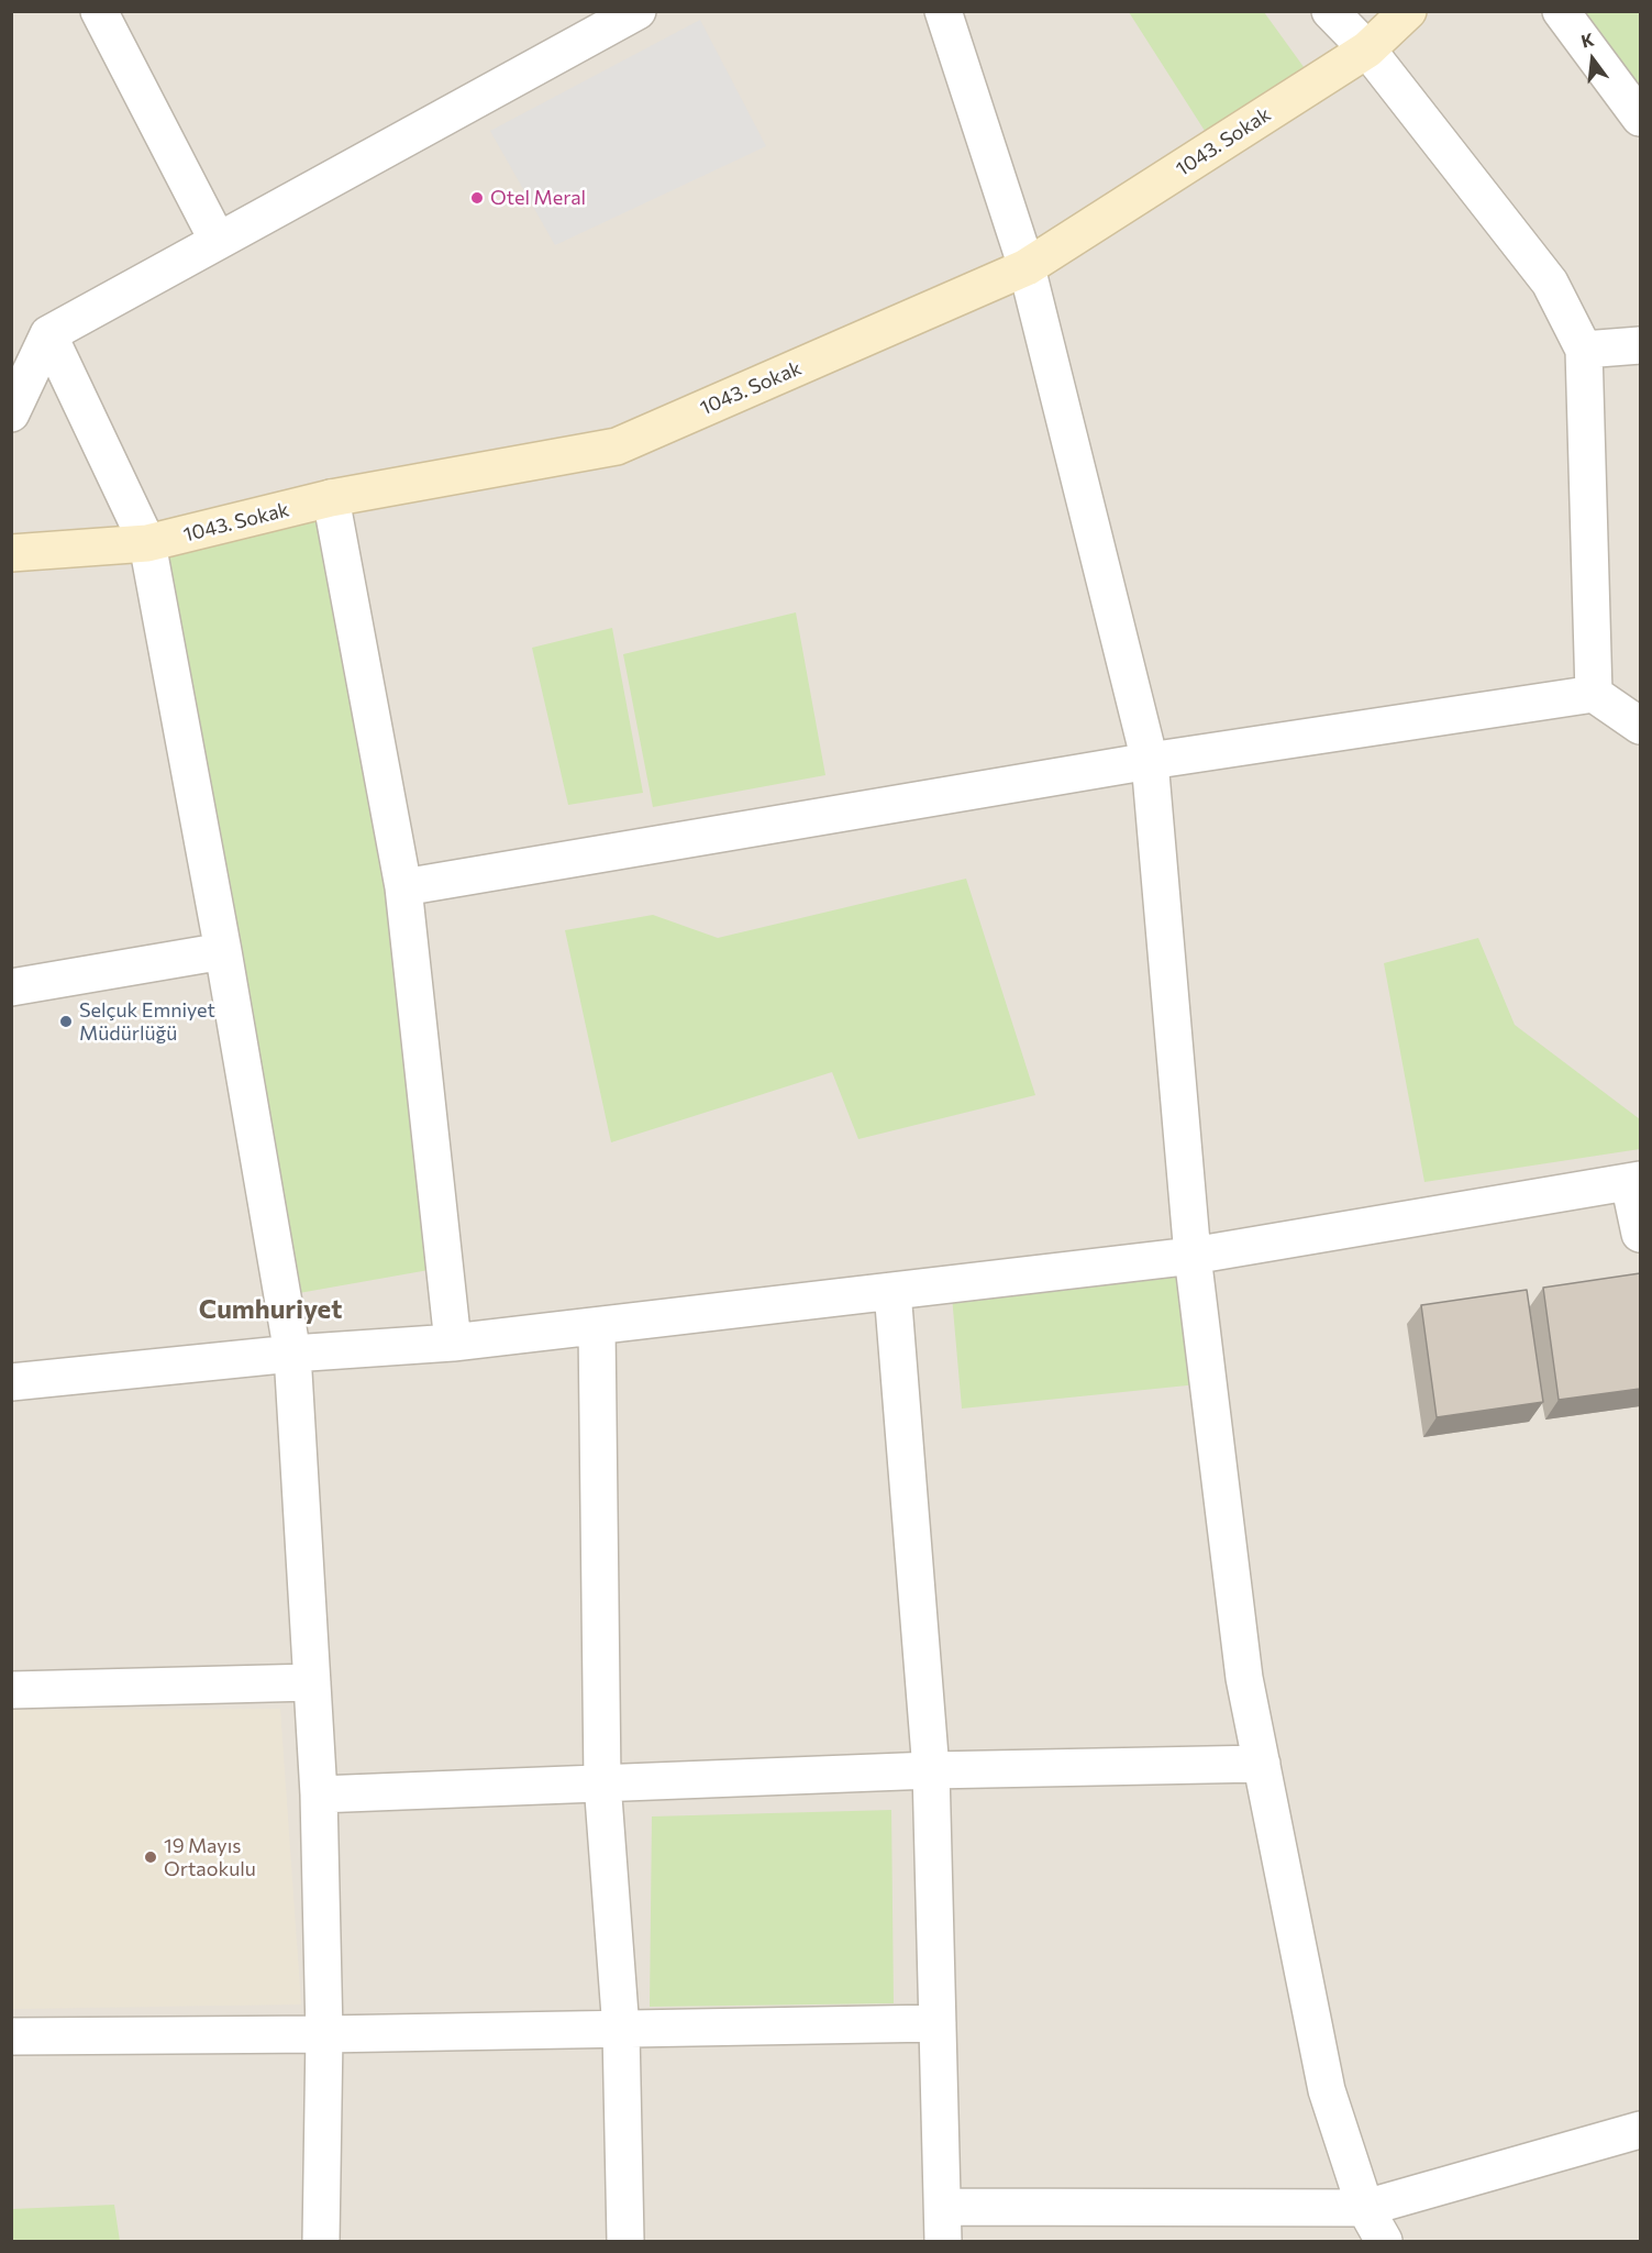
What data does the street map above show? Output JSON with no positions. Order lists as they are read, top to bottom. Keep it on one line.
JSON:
{"streets":{"street":["1043. Sokak"]},"districts":["Cumhuriyet"],"places":["Otel Meral","Selçuk Emniyet Müdürlüğü","19 Mayıs Ortaokulu"],"north":"top"}
